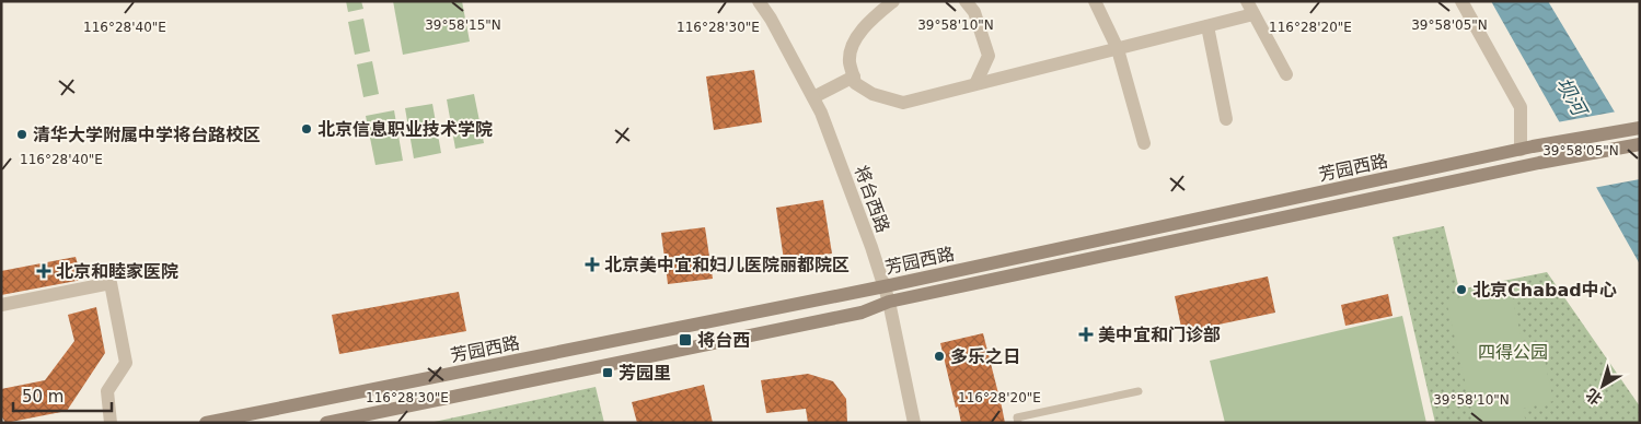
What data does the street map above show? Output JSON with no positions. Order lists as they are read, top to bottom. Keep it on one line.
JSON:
{"streets":{"main road":["芳园西路"],"street":["将台西路"]},"crossings":[["芳园西路","将台西路"]],"water":["坝河"],"parks":["四得公园"],"places":{"other":["北京信息职业技术学院","清华大学附属中学将台路校区","北京Chabad中心","多乐之日"],"health":["北京美中宜和妇儿医院丽都院区","北京和睦家医院","美中宜和门诊部"],"transit":["将台西","芳园里"]},"scale_bar":"50 m","north":"bottom left","coordinates":["39°58'15\"N","39°58'10\"N","39°58'05\"N","116°28'40\"E","116°28'30\"E","116°28'20\"E"]}
